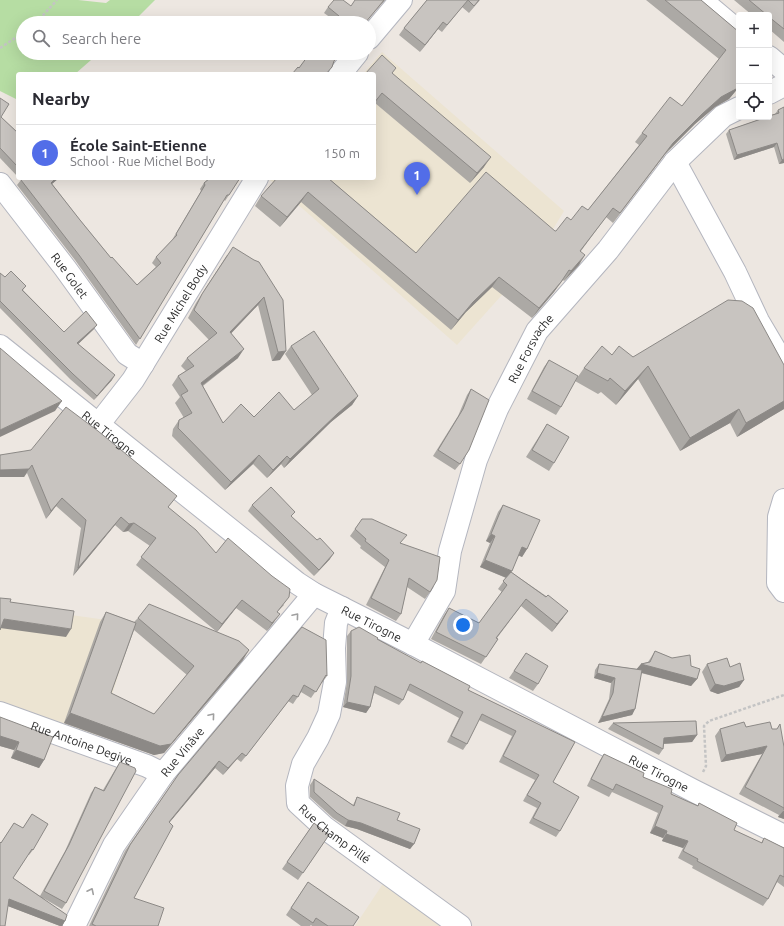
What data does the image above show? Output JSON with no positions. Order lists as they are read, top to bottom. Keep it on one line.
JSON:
{"streets":{"street":["Rue Golet","Rue Michel Body","Rue Forsvache","Rue Tirogne","Rue Antoine Degive","Rue Vinâve","Rue Champ Pillé"]},"crossings":[["Rue Golet","Rue Michel Body"],["Rue Michel Body","Rue Tirogne"],["Rue Forsvache","Rue Tirogne"],["Rue Tirogne","Rue Vinâve"],["Rue Tirogne","Rue Champ Pillé"],["Rue Antoine Degive","Rue Vinâve"]],"one_way":["Rue Vinâve"],"page":{"map_buttons":["+","−"],"search":"Search here","heading":"Nearby","list":[{"mark":"1","name":"École Saint-Etienne","note":"School · Rue Michel Body","value":"150 m"}],"pins":"1"}}
